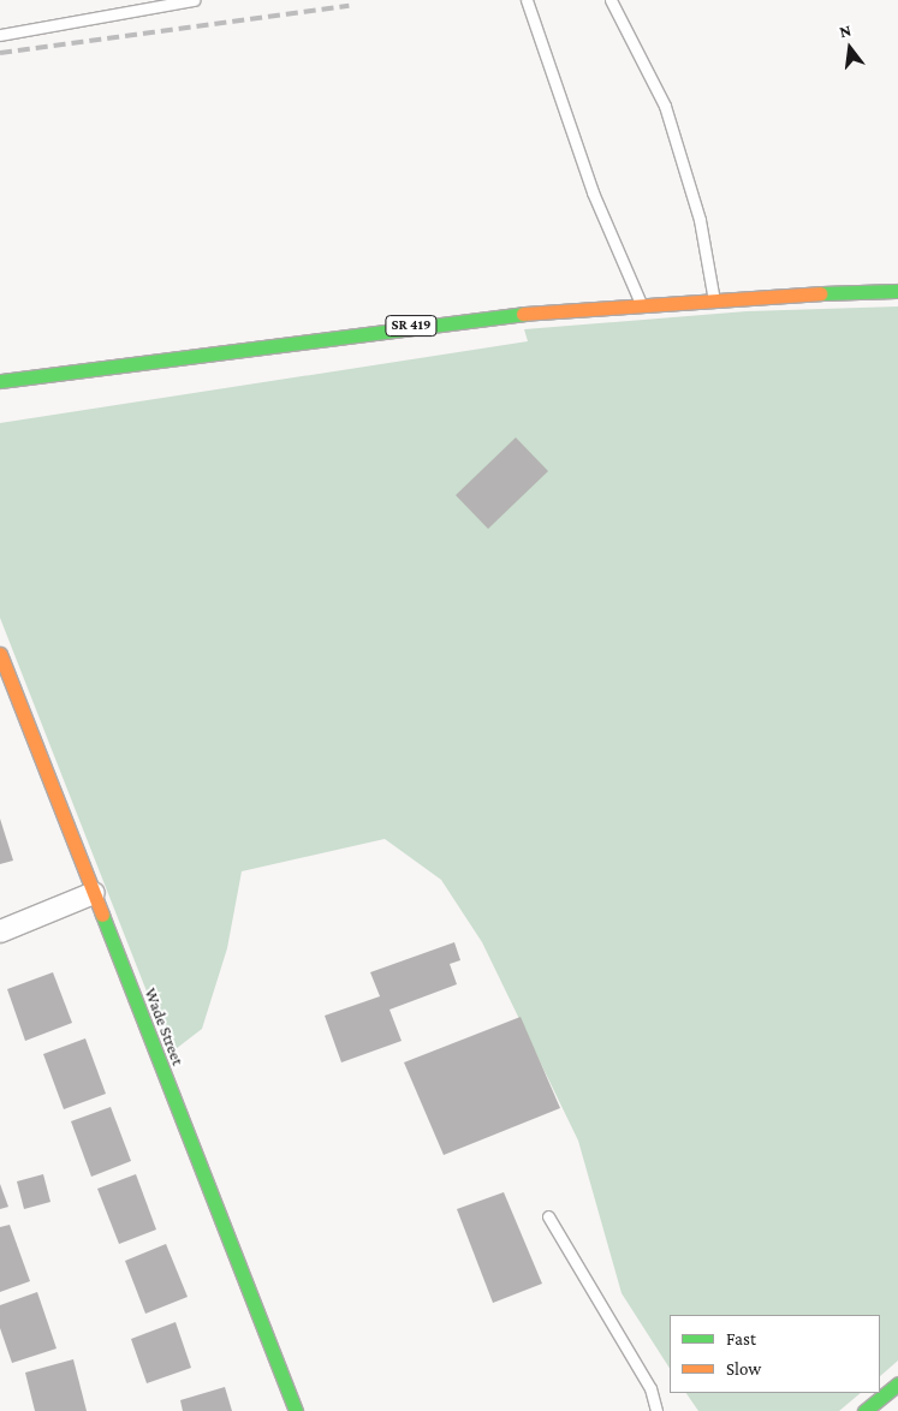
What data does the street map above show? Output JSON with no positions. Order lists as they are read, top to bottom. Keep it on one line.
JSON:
{"streets":{"main road":["SR 419","Wade Street"]},"legend":["Fast","Slow"],"north":"top"}
